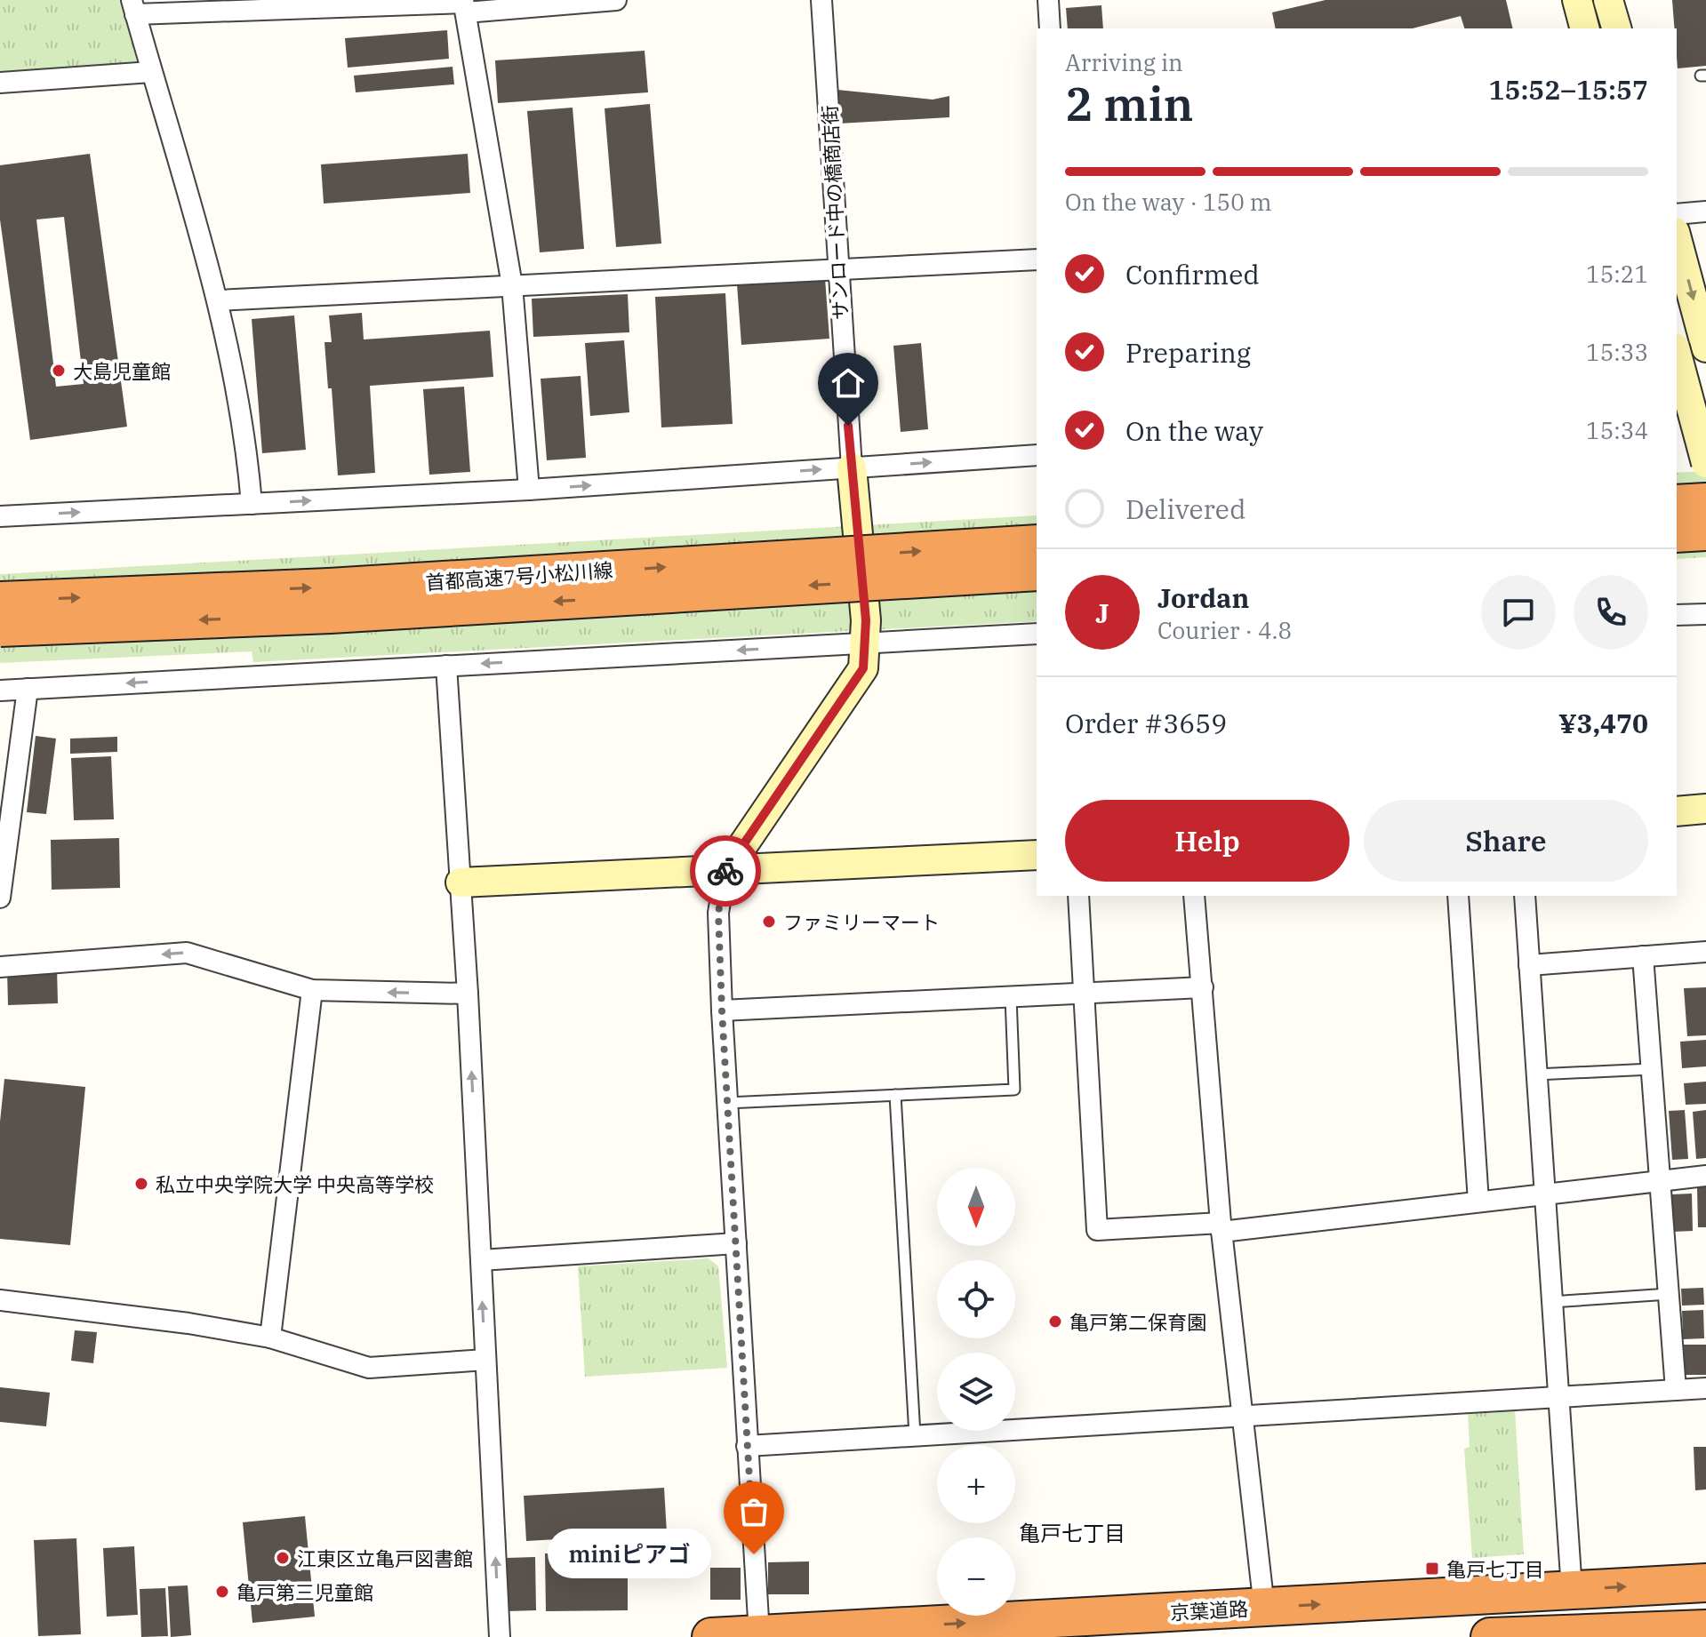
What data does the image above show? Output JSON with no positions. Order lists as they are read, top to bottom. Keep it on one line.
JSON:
{"streets":{"highway":["首都高速7号小松川線","京葉道路"],"street":["サンロード中の橋商店街"]},"one_way":["京葉道路"],"districts":["亀戸七丁目"],"places":{"other":["大島児童館","ファミリーマート","私立中央学院大学 中央高等学校","亀戸第二保育園","miniピアゴ","江東区立亀戸図書館","亀戸第三児童館"],"transit":["亀戸七丁目"]},"north":"bottom","page":{"heading":["2 min","Arriving in","15:52–15:57"],"panel":["Jordan","Courier · 4.8","Order #3659","¥3,470"],"bar":"On the way · 150 m","list":[["Confirmed","15:21"],["Preparing","15:33"],["On the way","15:34"],"Delivered"],"round":"J","buttons":["Help","Share"],"map_buttons":["+","−"],"bubble":"miniピアゴ"}}
